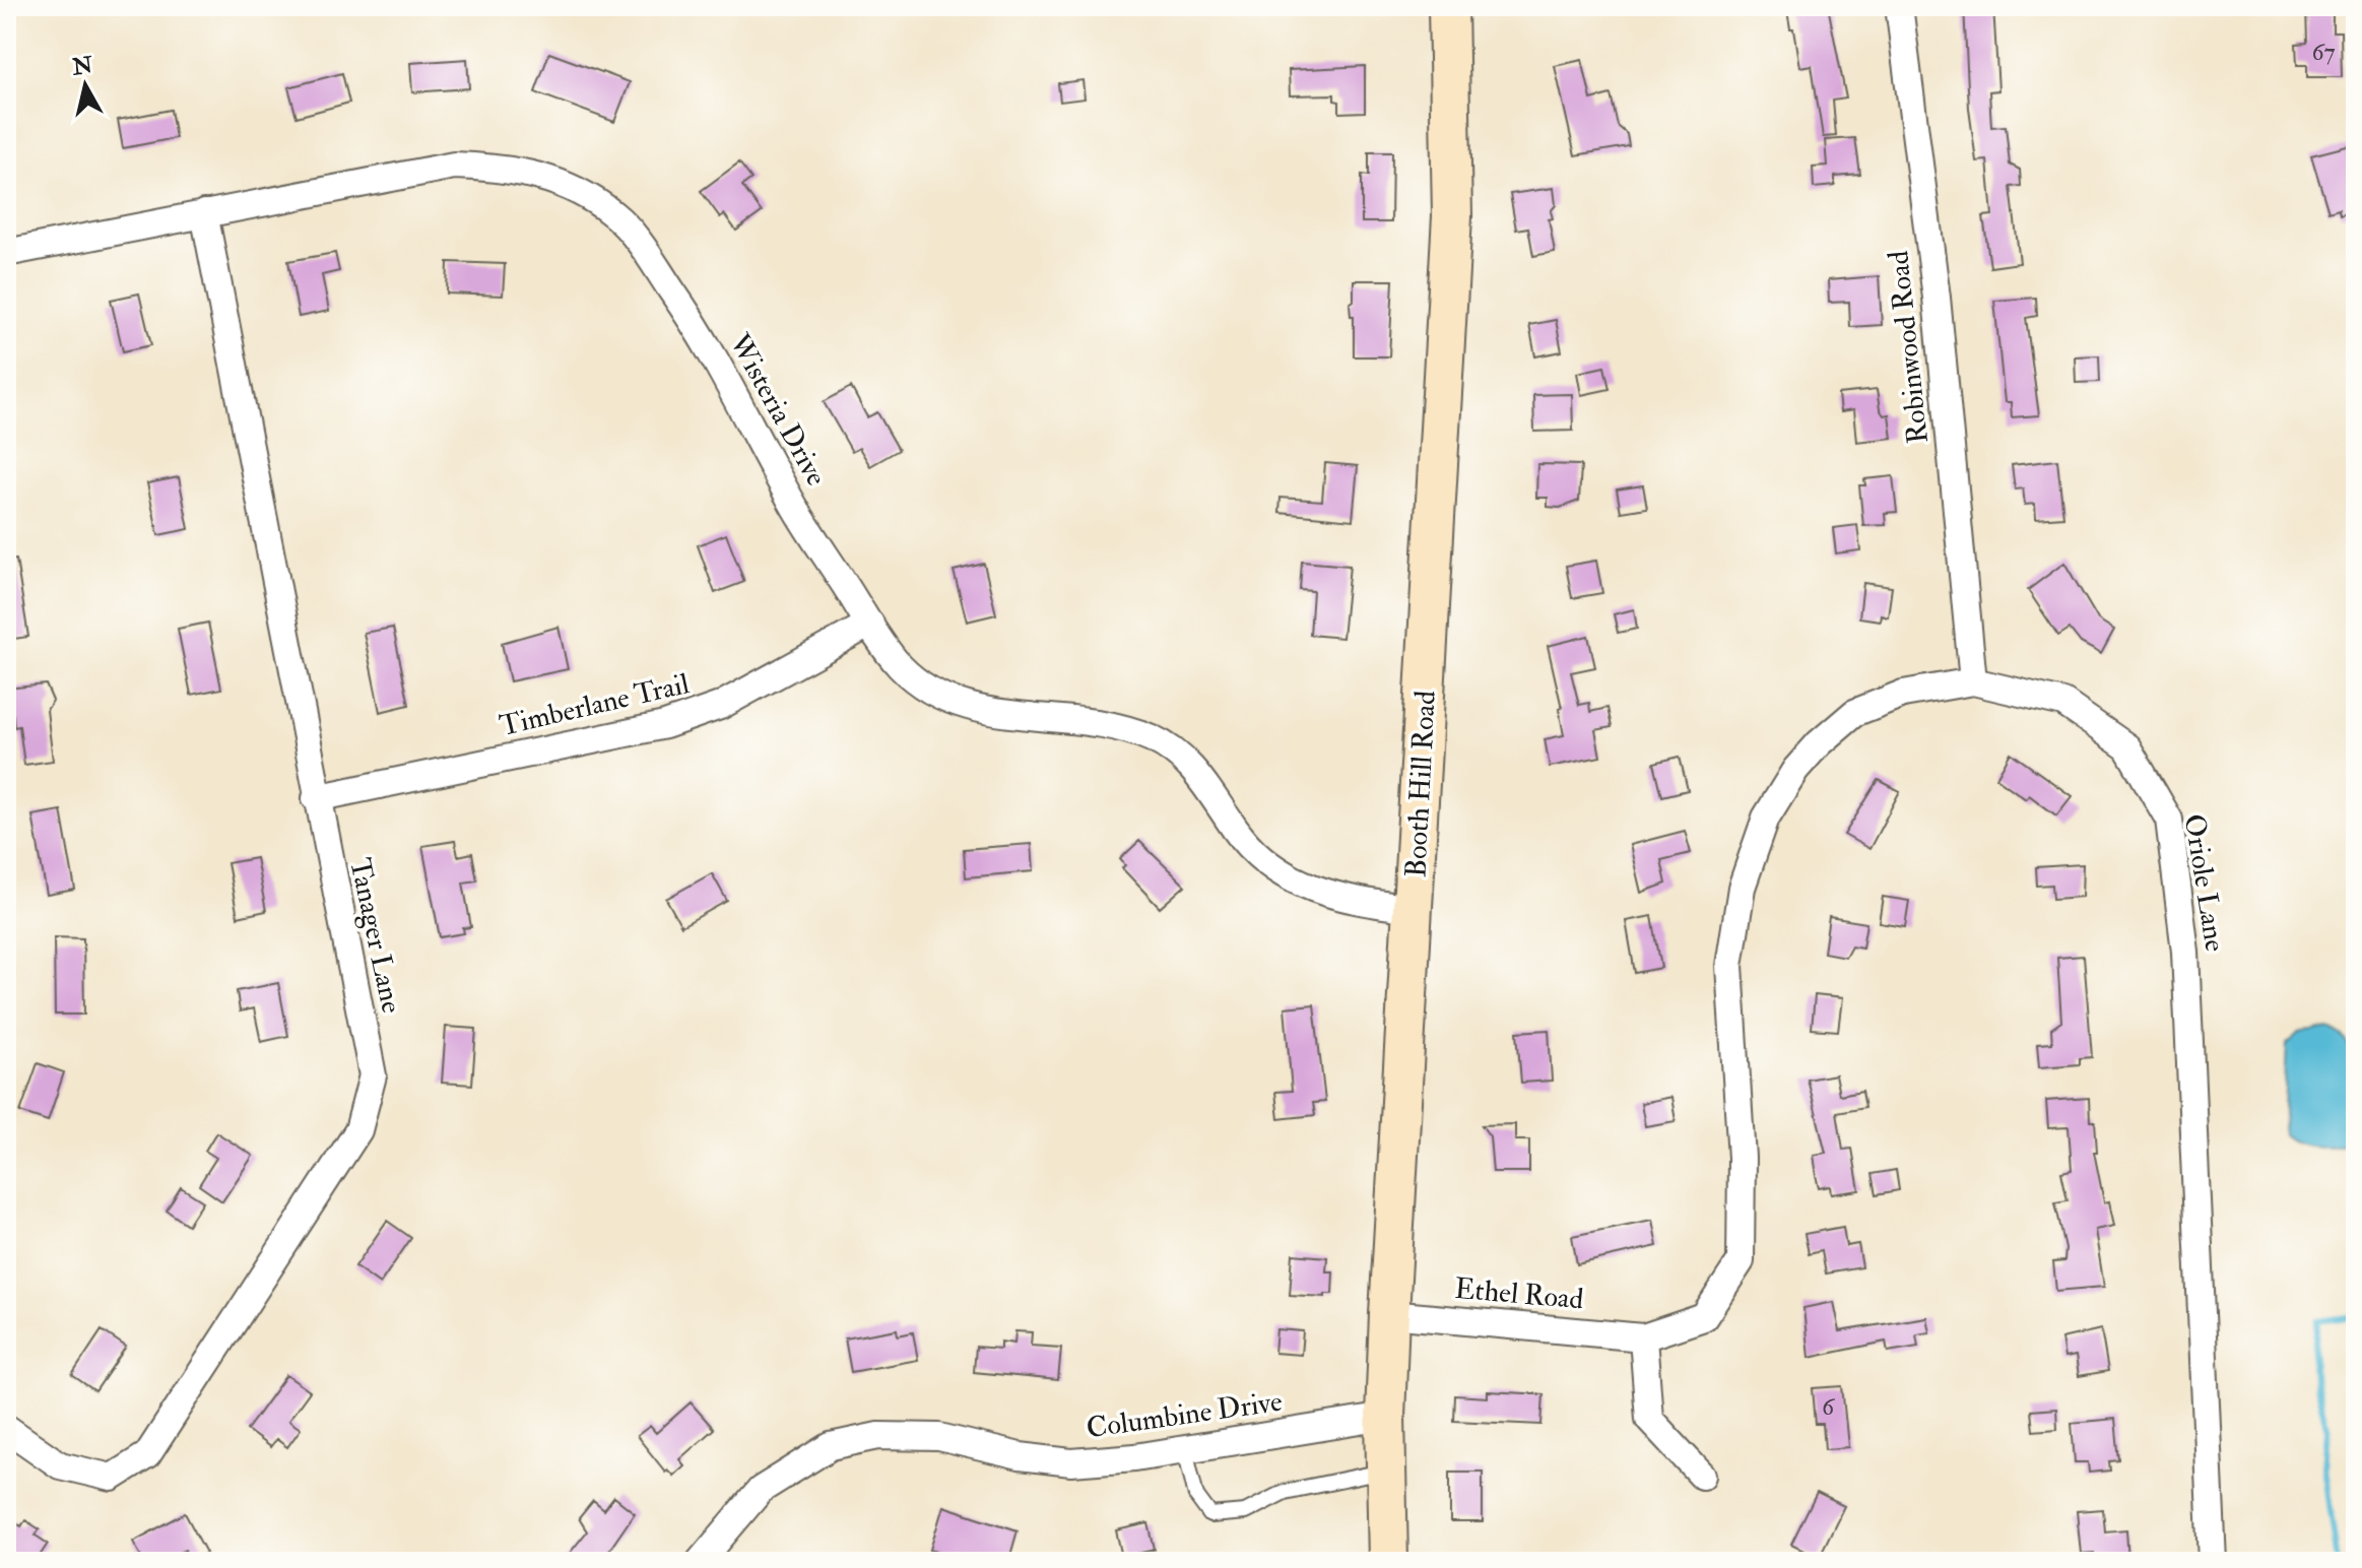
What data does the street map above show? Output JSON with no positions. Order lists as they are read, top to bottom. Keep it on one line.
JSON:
{"streets":{"street":["Robinwood Road","Wisteria Drive","Timberlane Trail","Booth Hill Road","Oriole Lane","Tanager Lane","Ethel Road","Columbine Drive"]},"crossings":[["Robinwood Road","Oriole Lane"],["Wisteria Drive","Timberlane Trail"],["Wisteria Drive","Booth Hill Road"],["Wisteria Drive","Tanager Lane"],["Timberlane Trail","Tanager Lane"],["Booth Hill Road","Ethel Road"],["Booth Hill Road","Columbine Drive"],["Oriole Lane","Ethel Road"]],"house_numbers":["67","6"],"north":"top"}
